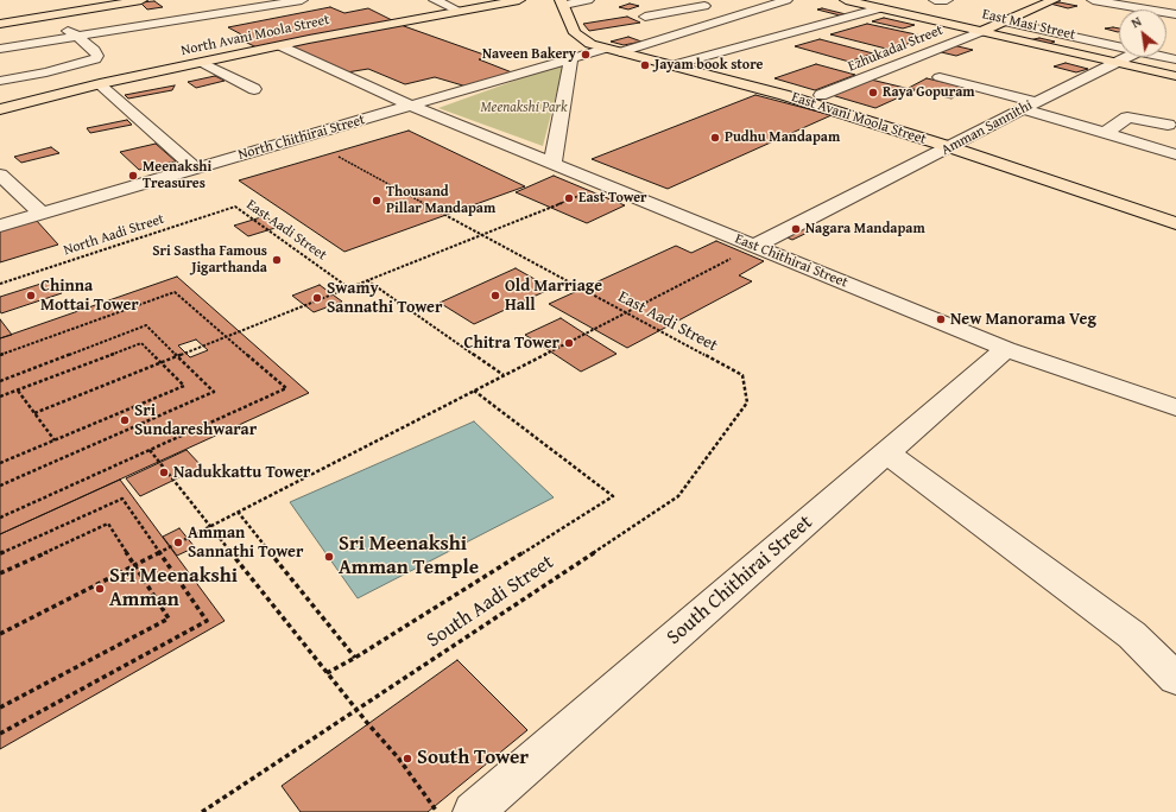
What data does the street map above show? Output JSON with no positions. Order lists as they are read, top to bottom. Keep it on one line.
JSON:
{"streets":{"main road":["East Masi Street","North Avani Moola Street","East Avani Moola Street"],"street":["Ezhukadal Street","Amman Sannithi","North Chithirai Street","East Chithirai Street","South Chithirai Street"],"path":["East Aadi Street","North Aadi Street","South Aadi Street"]},"crossings":[["East Masi Street","Ezhukadal Street"],["East Masi Street","Amman Sannithi"],["North Avani Moola Street","East Chithirai Street"],["East Avani Moola Street","Amman Sannithi"],["East Avani Moola Street","North Chithirai Street"],["Amman Sannithi","East Chithirai Street"],["North Chithirai Street","East Chithirai Street"],["East Aadi Street","North Aadi Street"],["East Aadi Street","South Aadi Street"],["East Chithirai Street","South Chithirai Street"]],"parks":["Meenakshi Park"],"places":["Naveen Bakery","Jayam book store","Raya Gopuram","Pudhu Mandapam","Meenakshi Treasures","East Tower","Thousand Pillar Mandapam","Nagara Mandapam","Sri Sastha Famous Jigarthanda","Chinna Mottai Tower","Old Marriage Hall","Swamy Sannathi Tower","New Manorama Veg","Chitra Tower","Sri Sundareshwarar","Nadukkattu Tower","Amman Sannathi Tower","Sri Meenakshi Amman Temple","Sri Meenakshi Amman","South Tower"],"north":"top left"}
